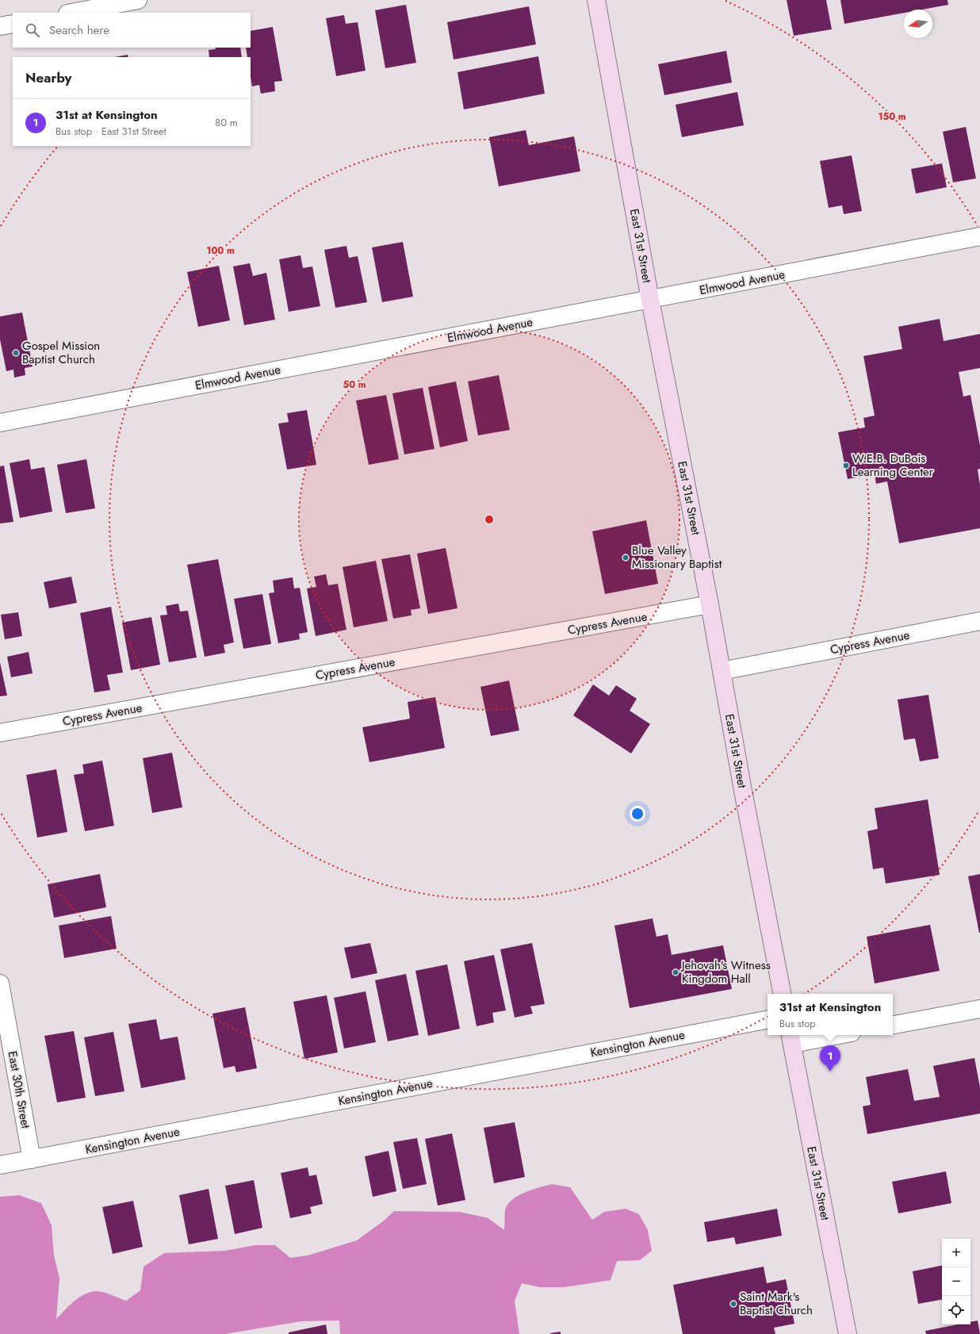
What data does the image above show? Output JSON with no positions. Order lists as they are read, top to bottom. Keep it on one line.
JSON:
{"streets":{"main road":["East 31st Street"],"street":["Elmwood Avenue","Cypress Avenue","Kensington Avenue","East 30th Street"]},"crossings":[["East 31st Street","Elmwood Avenue"],["East 31st Street","Cypress Avenue"],["Kensington Avenue","East 30th Street"]],"places":["Gospel Mission Baptist Church","W.E.B. DuBois Learning Center","Blue Valley Missionary Baptist","Jehovah's Witness Kingdom Hall","Saint Mark's Baptist Church"],"north":"left","page":{"search":"Search here","heading":"Nearby","list":[{"mark":"1","name":"31st at Kensington","note":"Bus stop · East 31st Street","value":"80 m"}],"popup":["31st at Kensington","Bus stop"],"pins":"1","map_buttons":["+","−"]},"rings":["150 m","100 m","50 m"]}
